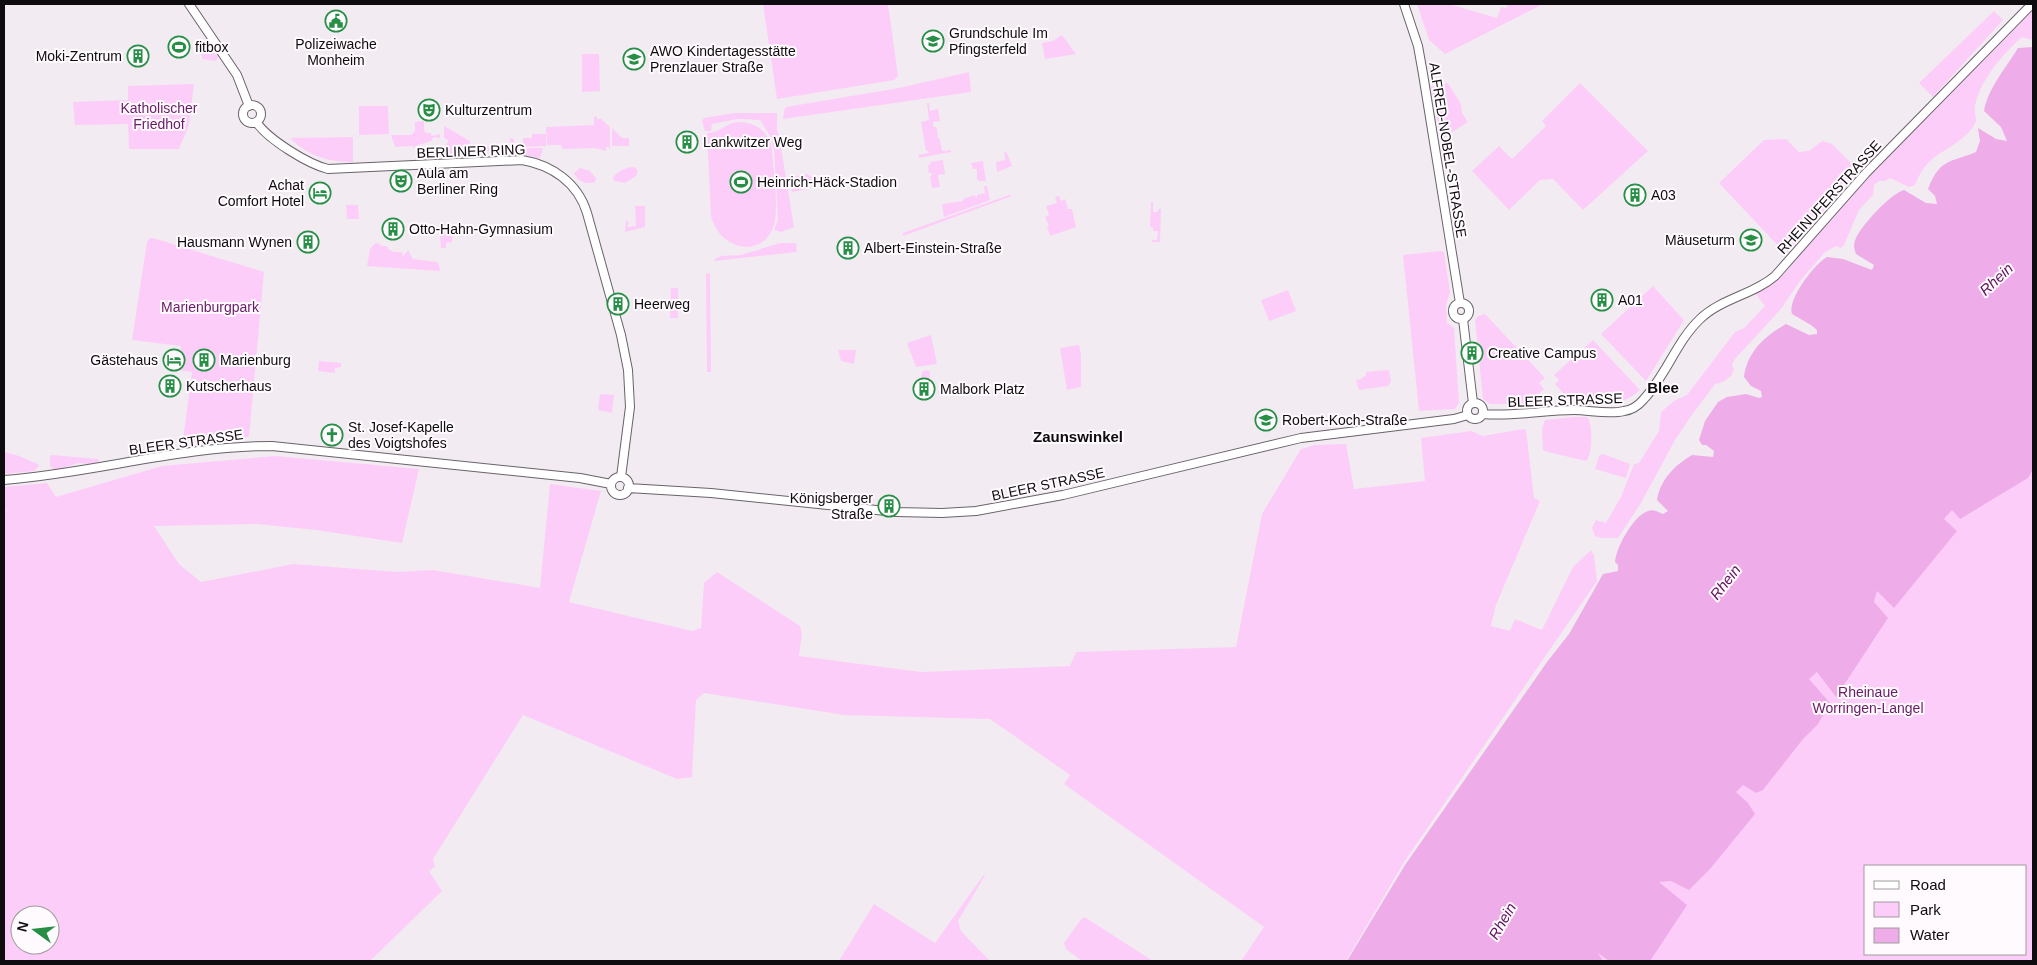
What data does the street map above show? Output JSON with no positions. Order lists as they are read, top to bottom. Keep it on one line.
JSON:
{"streets":{"street":["ALFRED-NOBEL-STRASSE","BERLINER RING","RHEINUFERSTRASSE","BLEER STRASSE"]},"crossings":[["ALFRED-NOBEL-STRASSE","BLEER STRASSE"],["BERLINER RING","BLEER STRASSE"],["RHEINUFERSTRASSE","BLEER STRASSE"]],"districts":["Blee","Zaunswinkel"],"water":["Rhein"],"parks":["Katholischer Friedhof","Marienburgpark","Rheinaue Worringen-Langel"],"places":{"public building":["Polizeiwache Monheim"],"school or university":["Grundschule Im Pfingsterfeld","AWO Kindertagesstätte Prenzlauer Straße","Mäuseturm","Robert-Koch-Straße"],"sports":["fitbox","Heinrich-Häck-Stadion"],"building":["Moki-Zentrum","Lankwitzer Weg","A03","Otto-Hahn-Gymnasium","Hausmann Wynen","Albert-Einstein-Straße","A01","Heerweg","Creative Campus","Marienburg","Kutscherhaus","Malbork Platz","Königsberger Straße"],"theatre":["Kulturzentrum","Aula am Berliner Ring"],"hotel":["Achat Comfort Hotel","Gästehaus"],"church":["St. Josef-Kapelle des Voigtshofes"]},"legend":["Road","Park","Water"],"north":"left"}
